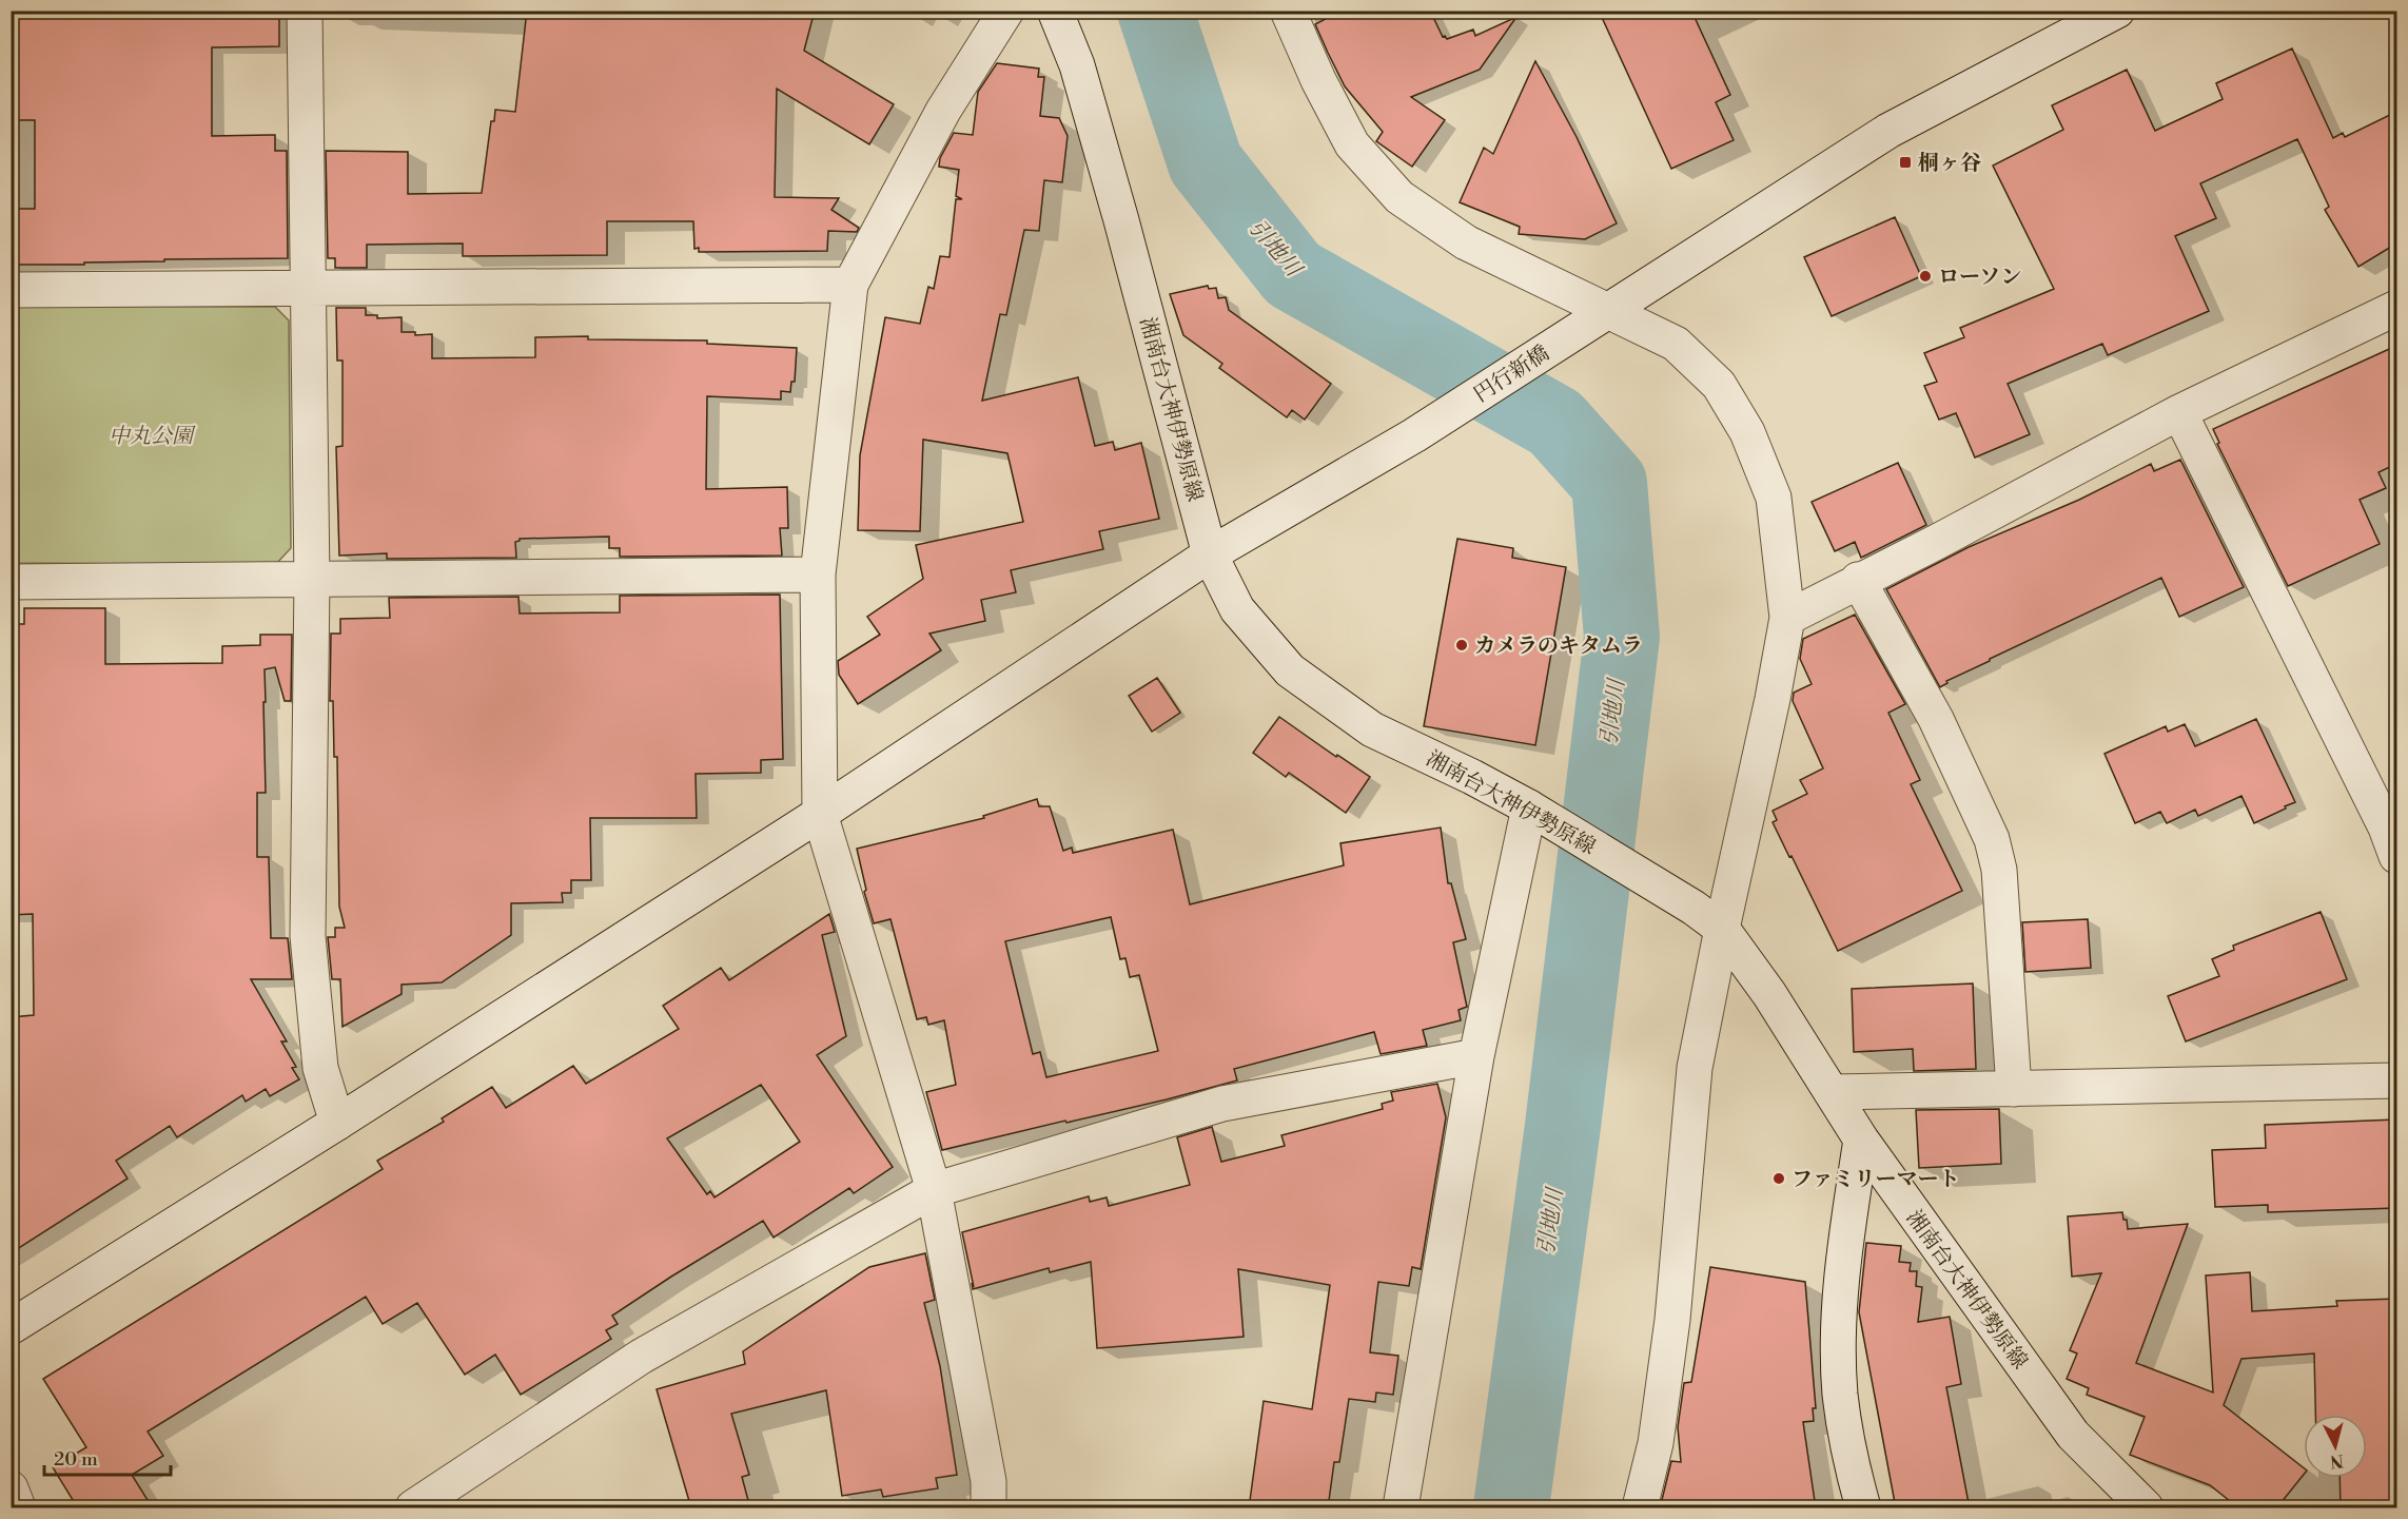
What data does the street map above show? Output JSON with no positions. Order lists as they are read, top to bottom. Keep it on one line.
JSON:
{"streets":{"street":["円行新橋","湘南台大神伊勢原線"]},"crossings":[["円行新橋","湘南台大神伊勢原線"]],"water":["引地川"],"parks":["中丸公園"],"places":{"transit":["桐ヶ谷"],"other":["ローソン","カメラのキタムラ","ファミリーマート"]},"scale_bar":"20 m","north":"bottom"}
